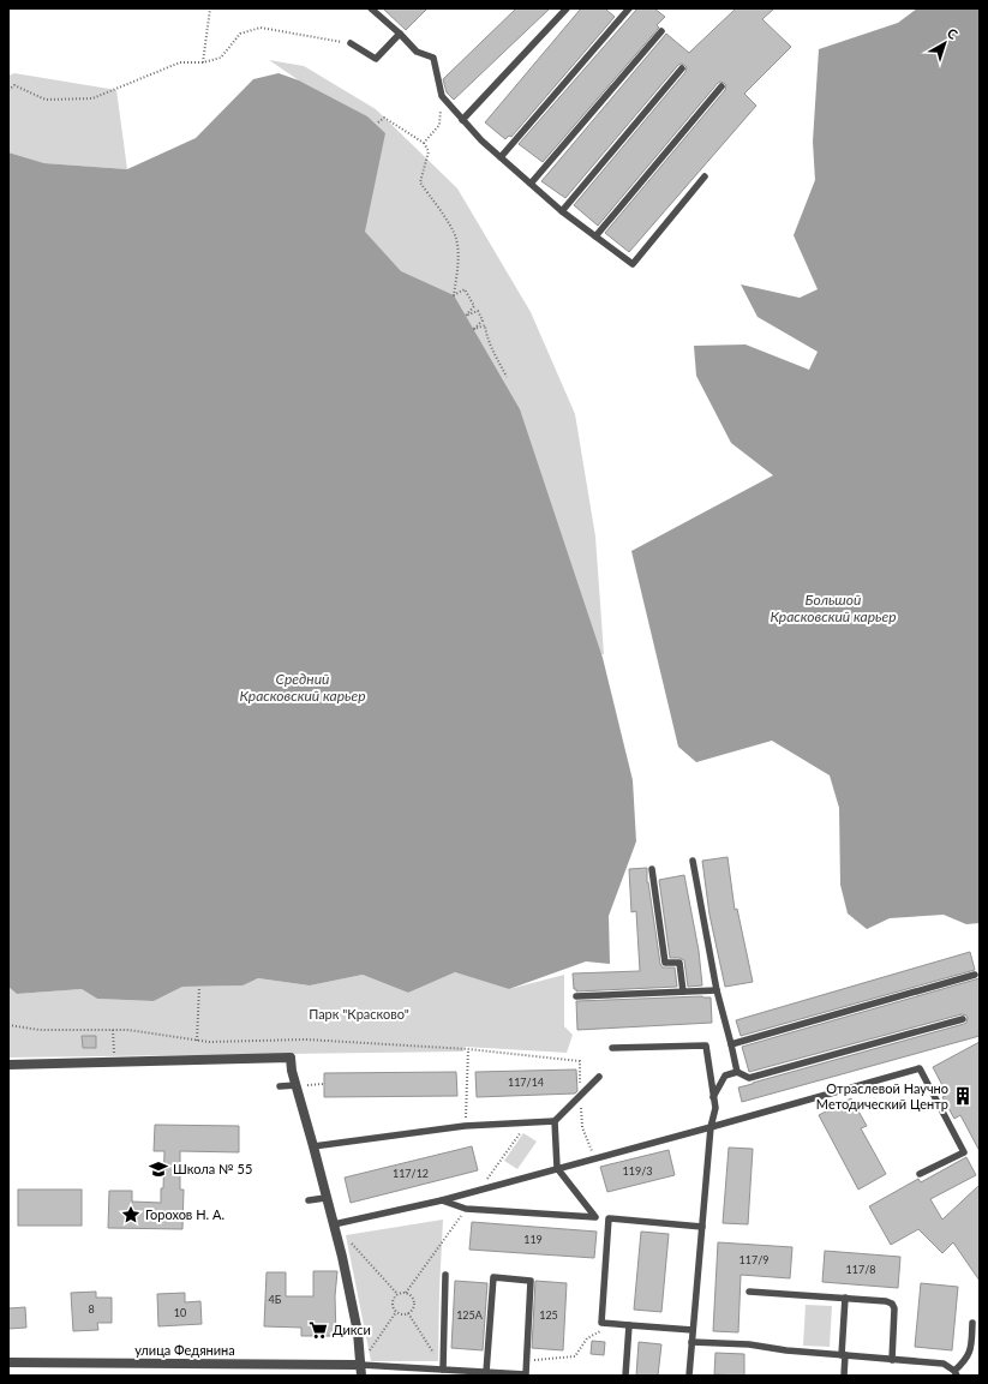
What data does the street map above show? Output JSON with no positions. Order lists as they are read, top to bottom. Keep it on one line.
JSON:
{"streets":{"street":["улица Федянина"]},"water":["Большой Красковский карьер","Средний Красковский карьер"],"parks":["Парк \"Красково\""],"places":{"building":["Отраслевой Научно Методический Центр"],"school or university":["Школа № 55"],"place":["Горохов Н. А."],"supermarket":["Дикси"]},"house_numbers":["117/14","119/3","117/12","119","117/9","117/8","4Б","8","10","125А","125"],"north":"top right"}
